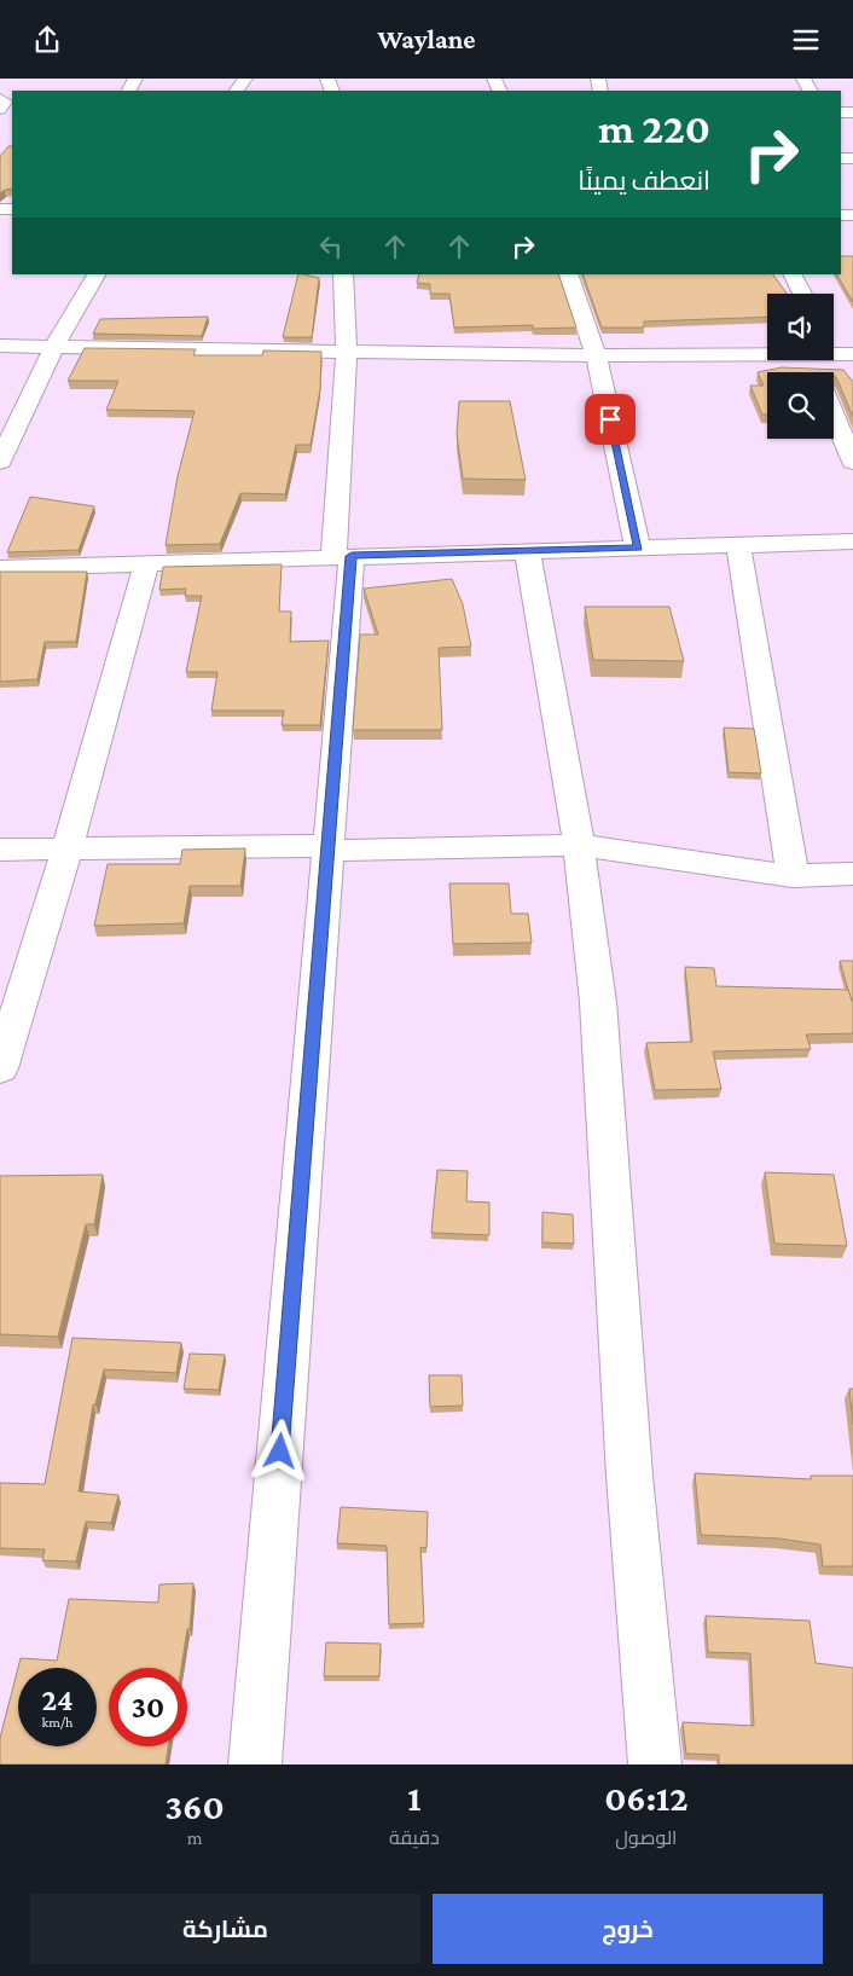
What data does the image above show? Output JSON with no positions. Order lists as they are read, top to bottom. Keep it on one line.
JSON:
{"page":{"header":"Waylane","turn":["220 m","انعطف يمينًا"],"speed":"24 km/h","limit":"30","eta":["06:12","الوصول","1","دقيقة","360","m"],"buttons":["خروج","مشاركة"]}}
